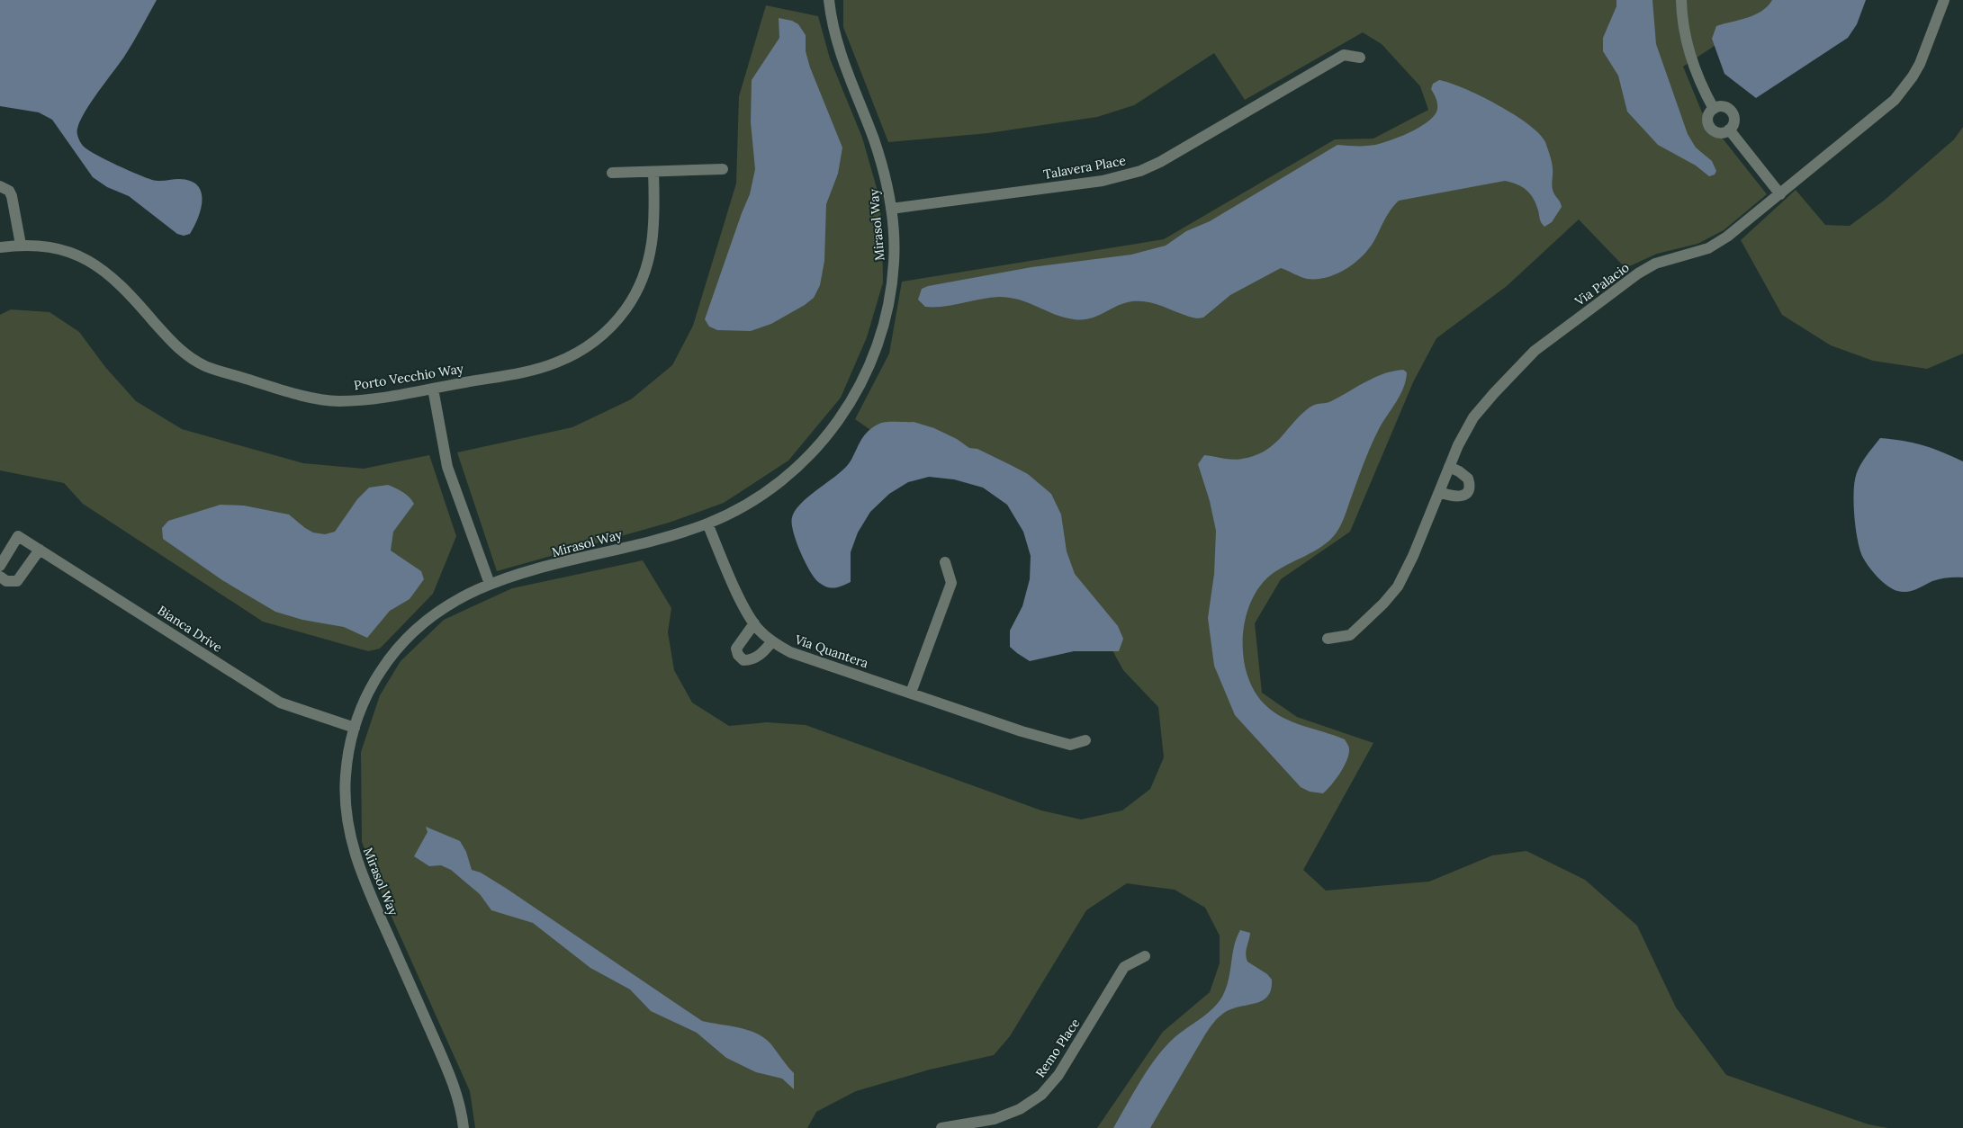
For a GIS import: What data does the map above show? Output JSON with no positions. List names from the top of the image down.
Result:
{
  "streets": {
    "street": [
      "Talavera Place",
      "Mirasol Way",
      "Via Palacio",
      "Porto Vecchio Way",
      "Bianca Drive",
      "Via Quantera",
      "Remo Place"
    ]
  },
  "crossings": [
    ["Talavera Place", "Mirasol Way"],
    ["Mirasol Way", "Bianca Drive"],
    ["Mirasol Way", "Via Quantera"]
  ]
}
